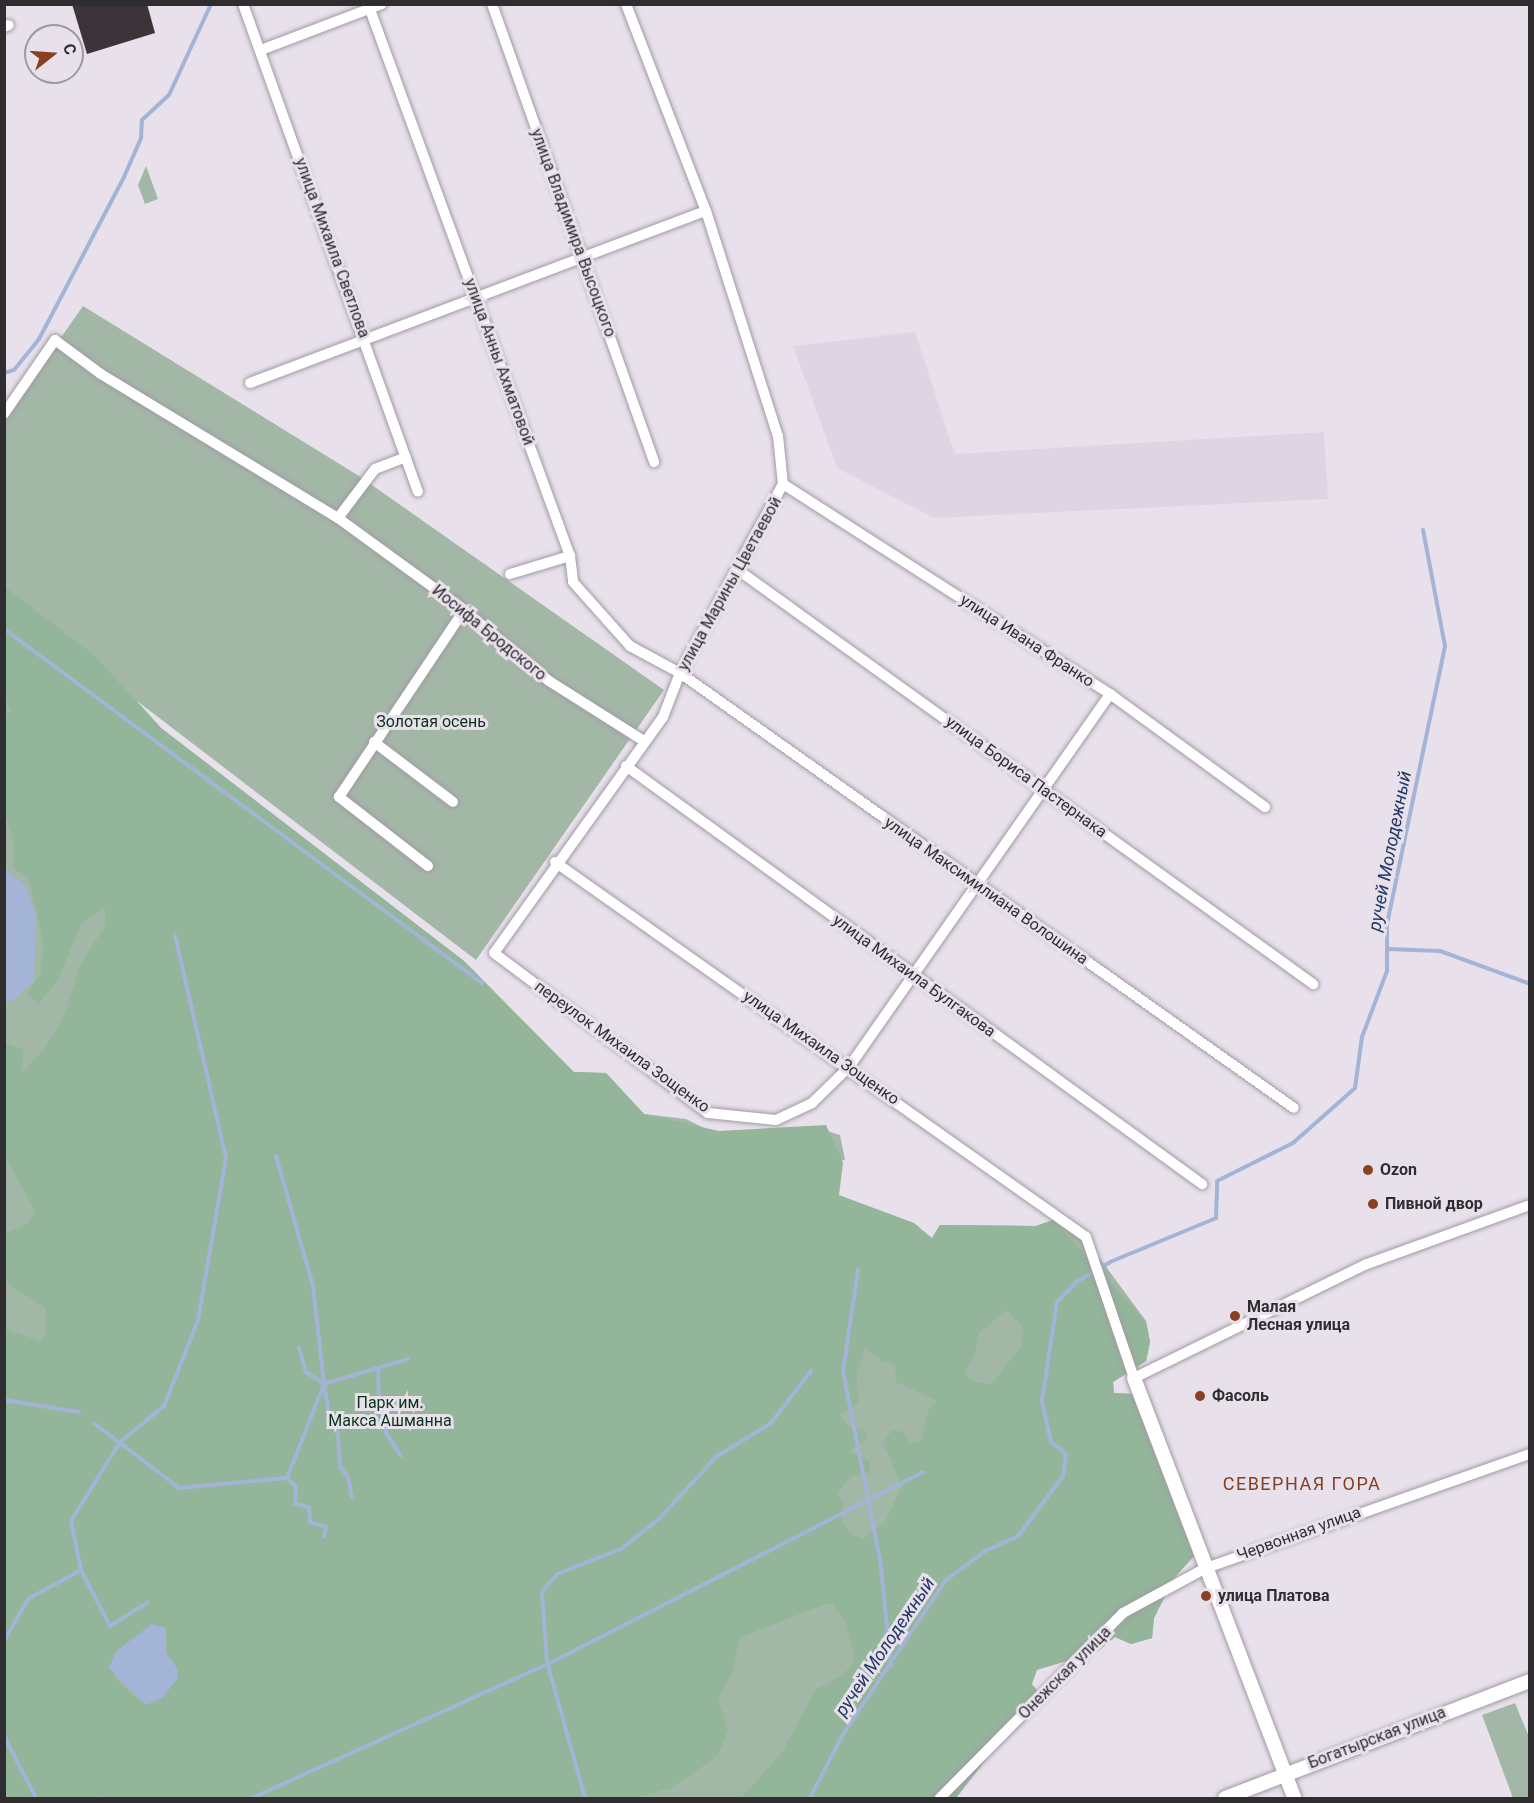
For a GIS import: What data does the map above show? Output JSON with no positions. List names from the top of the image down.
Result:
{
  "streets": {
    "street": [
      "улица Владимира Высоцкого",
      "улица Михаила Светлова",
      "улица Анны Ахматовой",
      "улица Марины Цветаевой",
      "Иосифа Бродского",
      "улица Ивана Франко",
      "улица Бориса Пастернака",
      "улица Максимилиана Волошина",
      "улица Михаила Булгакова",
      "переулок Михаила Зощенко",
      "улица Михаила Зощенко",
      "Червонная улица",
      "Онежская улица",
      "Богатырская улица"
    ]
  },
  "crossings": [
    ["улица Анны Ахматовой", "улица Марины Цветаевой"],
    ["улица Анны Ахматовой", "улица Максимилиана Волошина"],
    ["улица Марины Цветаевой", "Иосифа Бродского"],
    ["улица Марины Цветаевой", "улица Ивана Франко"],
    ["улица Марины Цветаевой", "улица Бориса Пастернака"],
    ["улица Марины Цветаевой", "улица Максимилиана Волошина"],
    ["улица Марины Цветаевой", "улица Михаила Булгакова"],
    ["улица Марины Цветаевой", "переулок Михаила Зощенко"],
    ["улица Марины Цветаевой", "улица Михаила Зощенко"],
    ["улица Ивана Франко", "переулок Михаила Зощенко"],
    ["улица Бориса Пастернака", "переулок Михаила Зощенко"],
    ["улица Максимилиана Волошина", "переулок Михаила Зощенко"],
    ["улица Михаила Булгакова", "переулок Михаила Зощенко"],
    ["переулок Михаила Зощенко", "улица Михаила Зощенко"],
    ["Червонная улица", "Онежская улица"]
  ],
  "districts": ["СЕВЕРНАЯ ГОРА"],
  "water": ["ручей Молодежный"],
  "parks": ["Золотая осень", "Парк им. Макса Ашманна"],
  "places": [
    "Ozon",
    "Пивной двор",
    "Малая Лесная улица",
    "Фасоль",
    "улица Платова"
  ],
  "north": "right"
}
